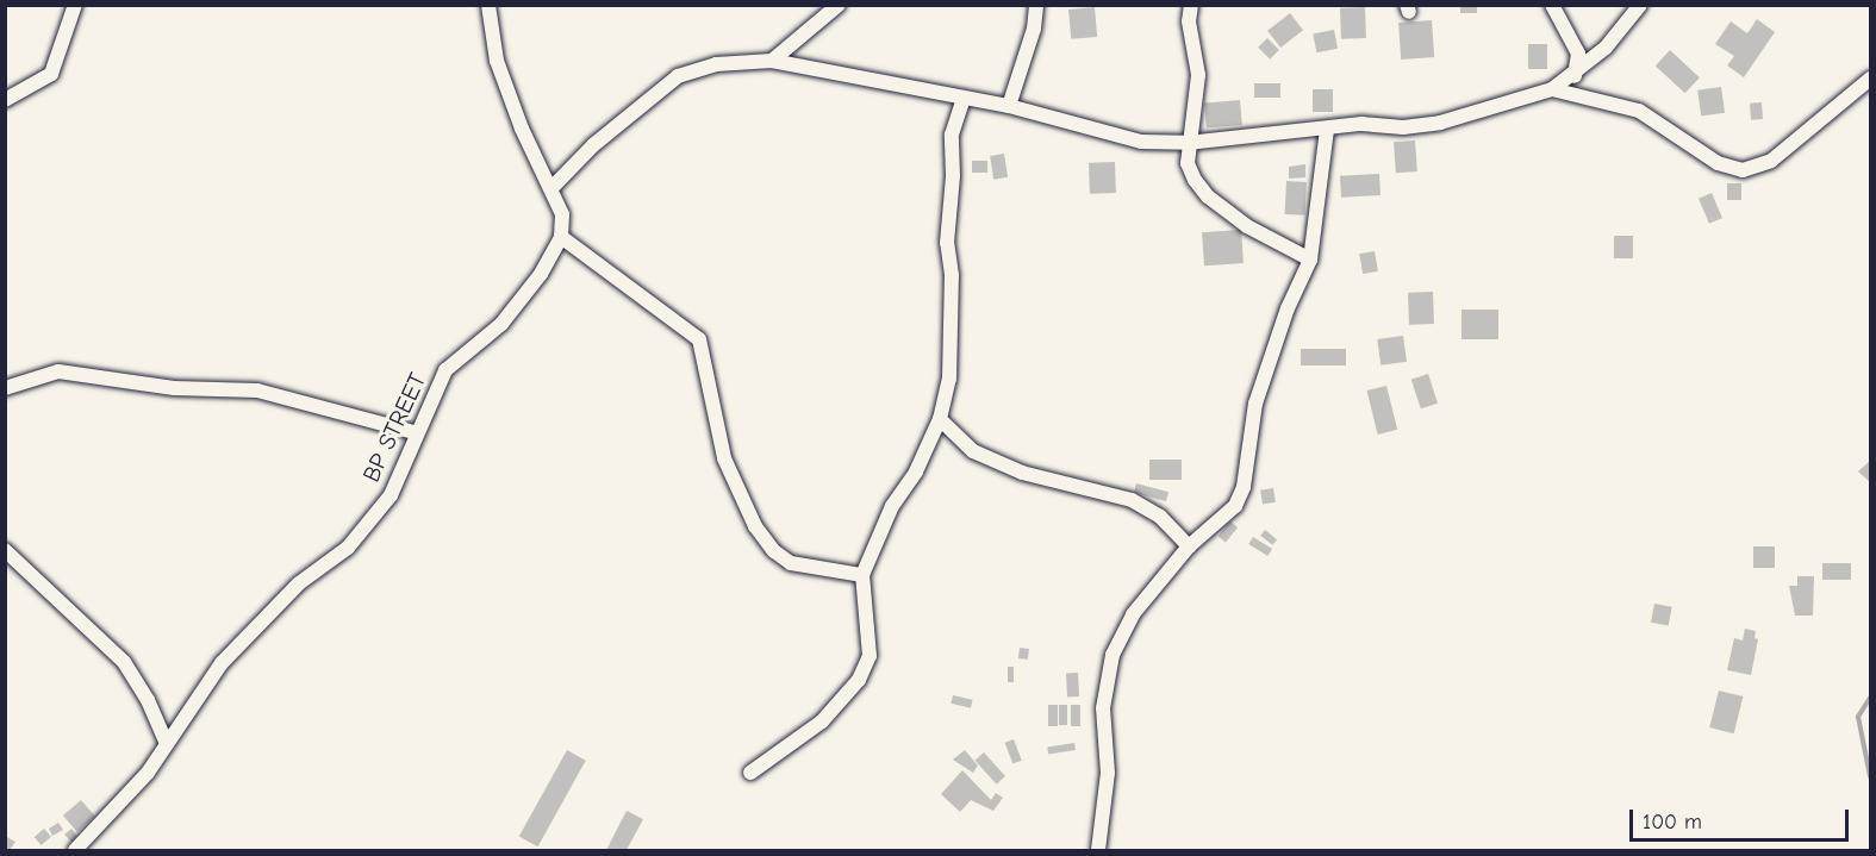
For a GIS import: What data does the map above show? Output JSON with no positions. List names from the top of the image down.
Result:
{
  "streets": {
    "street": ["BP STREET"]
  },
  "scale_bar": "100 m"
}
